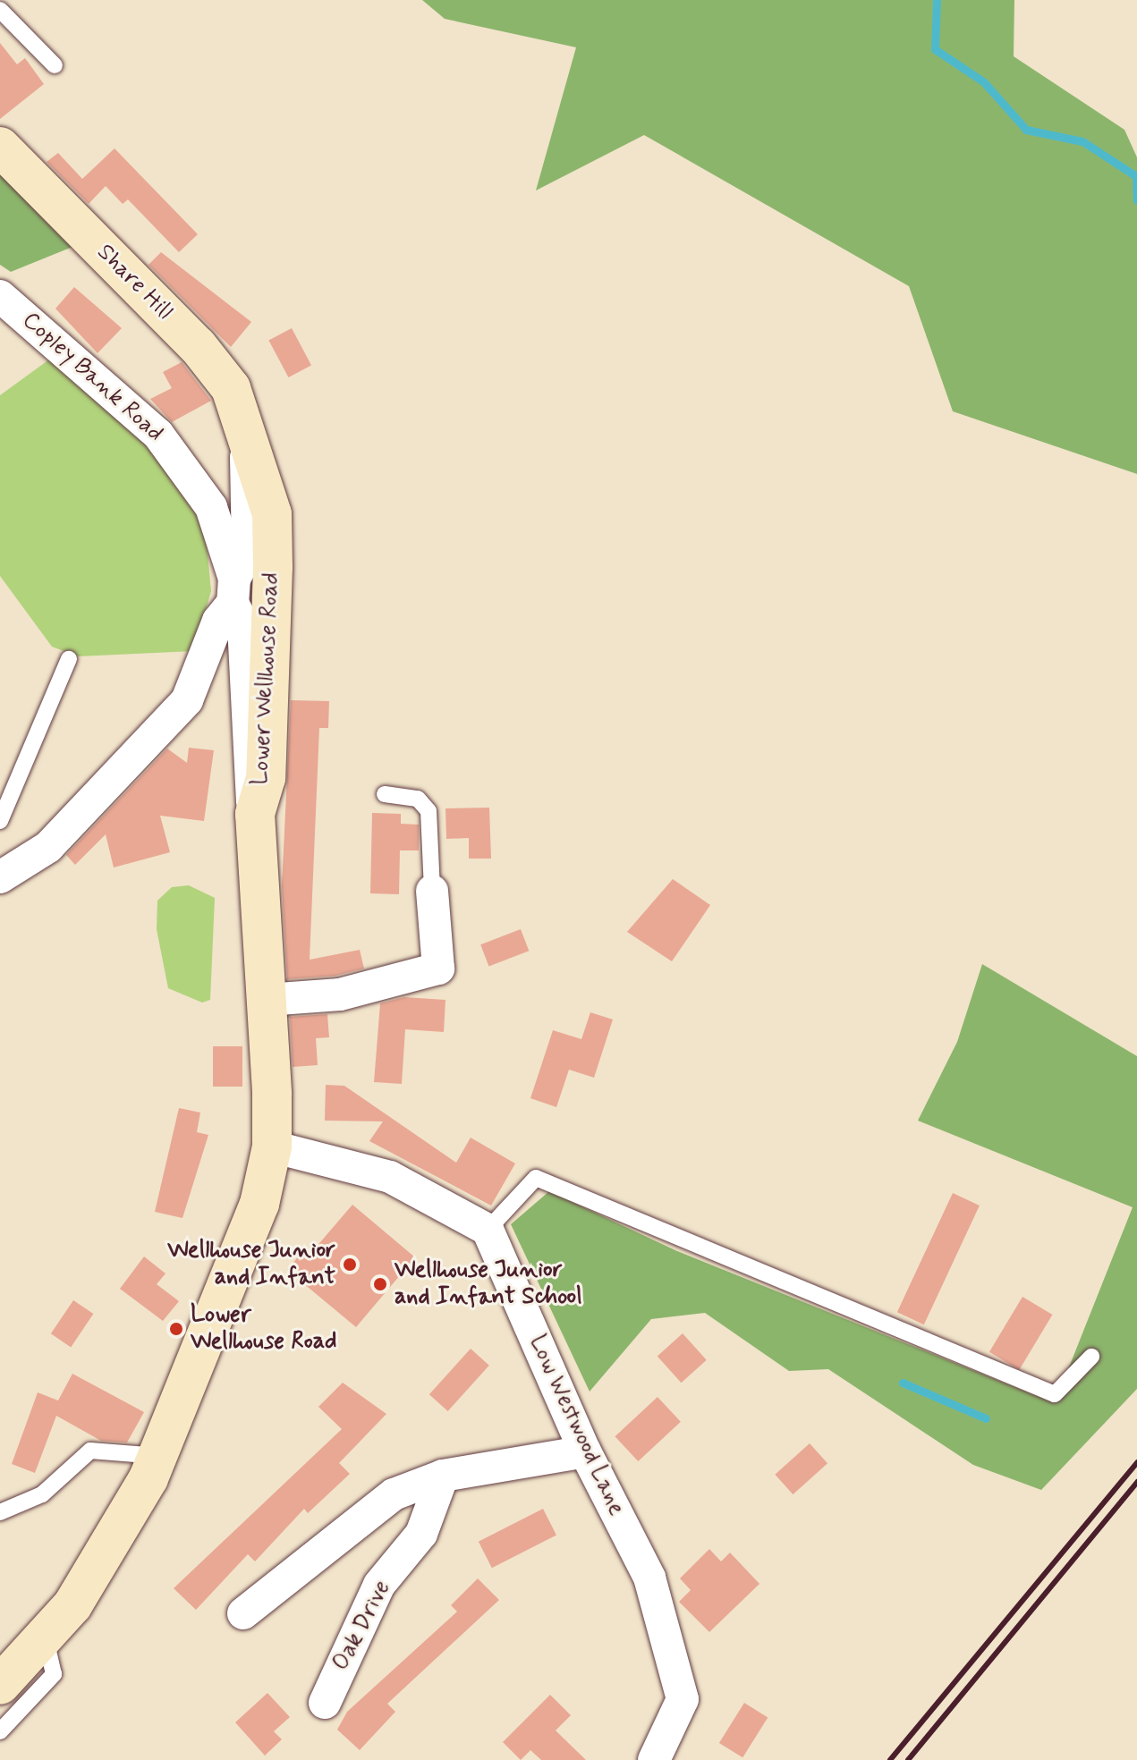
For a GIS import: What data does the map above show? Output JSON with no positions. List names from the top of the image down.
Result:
{
  "streets": {
    "street": [
      "Share Hill",
      "Copley Bank Road",
      "Lower Wellhouse Road",
      "Low Westwood Lane",
      "Oak Drive"
    ]
  },
  "crossings": [
    ["Share Hill", "Lower Wellhouse Road"],
    ["Copley Bank Road", "Lower Wellhouse Road"]
  ],
  "places": ["Wellhouse Junior and Infant", "Wellhouse Junior and Infant School", "Lower Wellhouse Road"]
}
